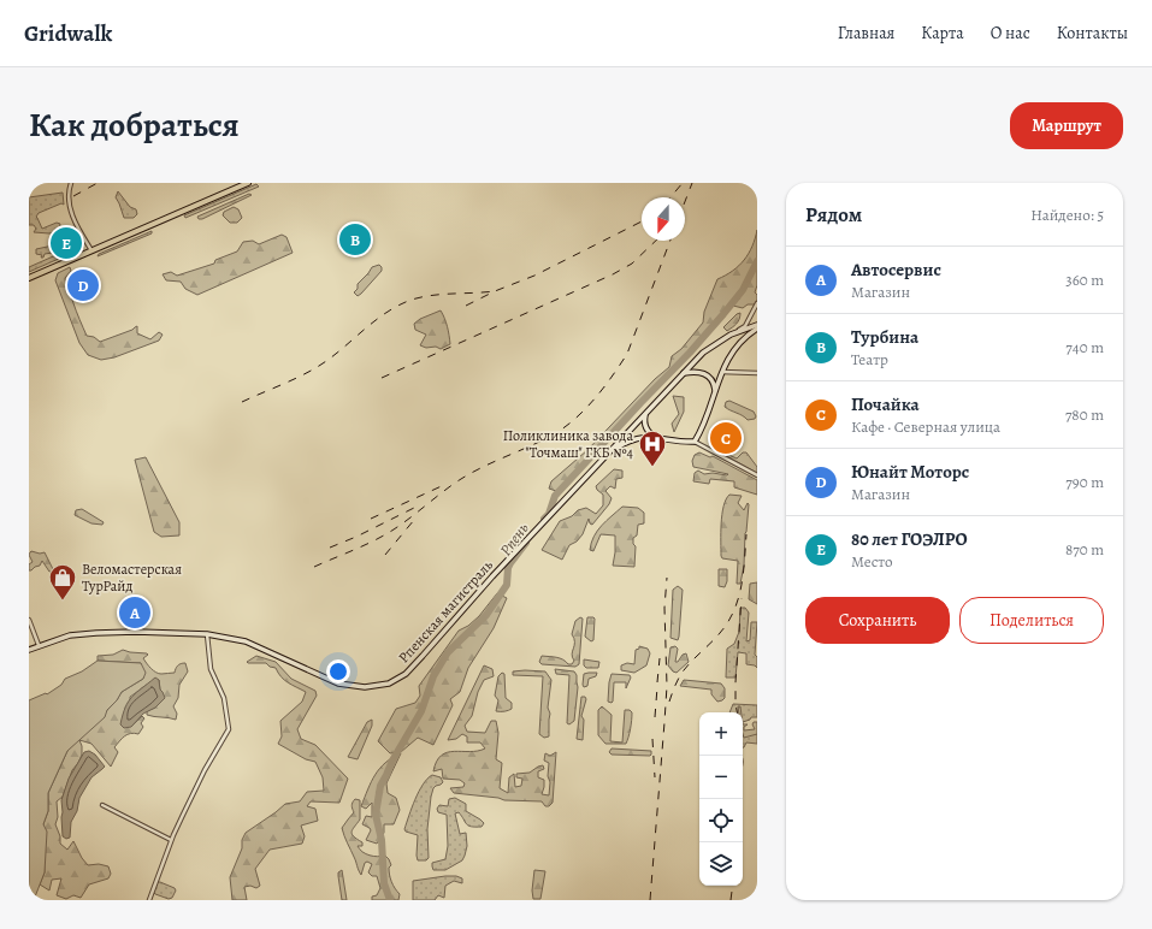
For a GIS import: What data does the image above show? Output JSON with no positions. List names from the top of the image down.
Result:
{
  "streets": {
    "main road": ["Рпенская магистраль"]
  },
  "water": ["Рпень"],
  "places": {
    "hospital": ["Поликлиника завода \"Точмаш\" ГКБ №4"],
    "shop": ["Веломастерская ТурРайд"]
  },
  "north": "bottom",
  "page": {
    "header": "Gridwalk",
    "nav": [
      "Главная",
      "Карта",
      "О нас",
      "Контакты"
    ],
    "title": "Как добраться",
    "buttons": [
      "Маршрут",
      ["Сохранить", "Поделиться"]
    ],
    "heading": ["Рядом", "Найдено: 5"],
    "pins": [
      "B",
      "E",
      "D",
      "C",
      "A"
    ],
    "list": [
      {
        "mark": "A",
        "name": "Автосервис",
        "note": "Магазин",
        "value": "360 m"
      },
      {
        "mark": "B",
        "name": "Турбина",
        "note": "Театр",
        "value": "740 m"
      },
      {
        "mark": "C",
        "name": "Почайка",
        "note": "Кафе · Северная улица",
        "value": "780 m"
      },
      {
        "mark": "D",
        "name": "Юнайт Моторс",
        "note": "Магазин",
        "value": "790 m"
      },
      {
        "mark": "E",
        "name": "80 лет ГОЭЛРО",
        "note": "Место",
        "value": "870 m"
      }
    ],
    "map_buttons": ["+", "−"]
  }
}
